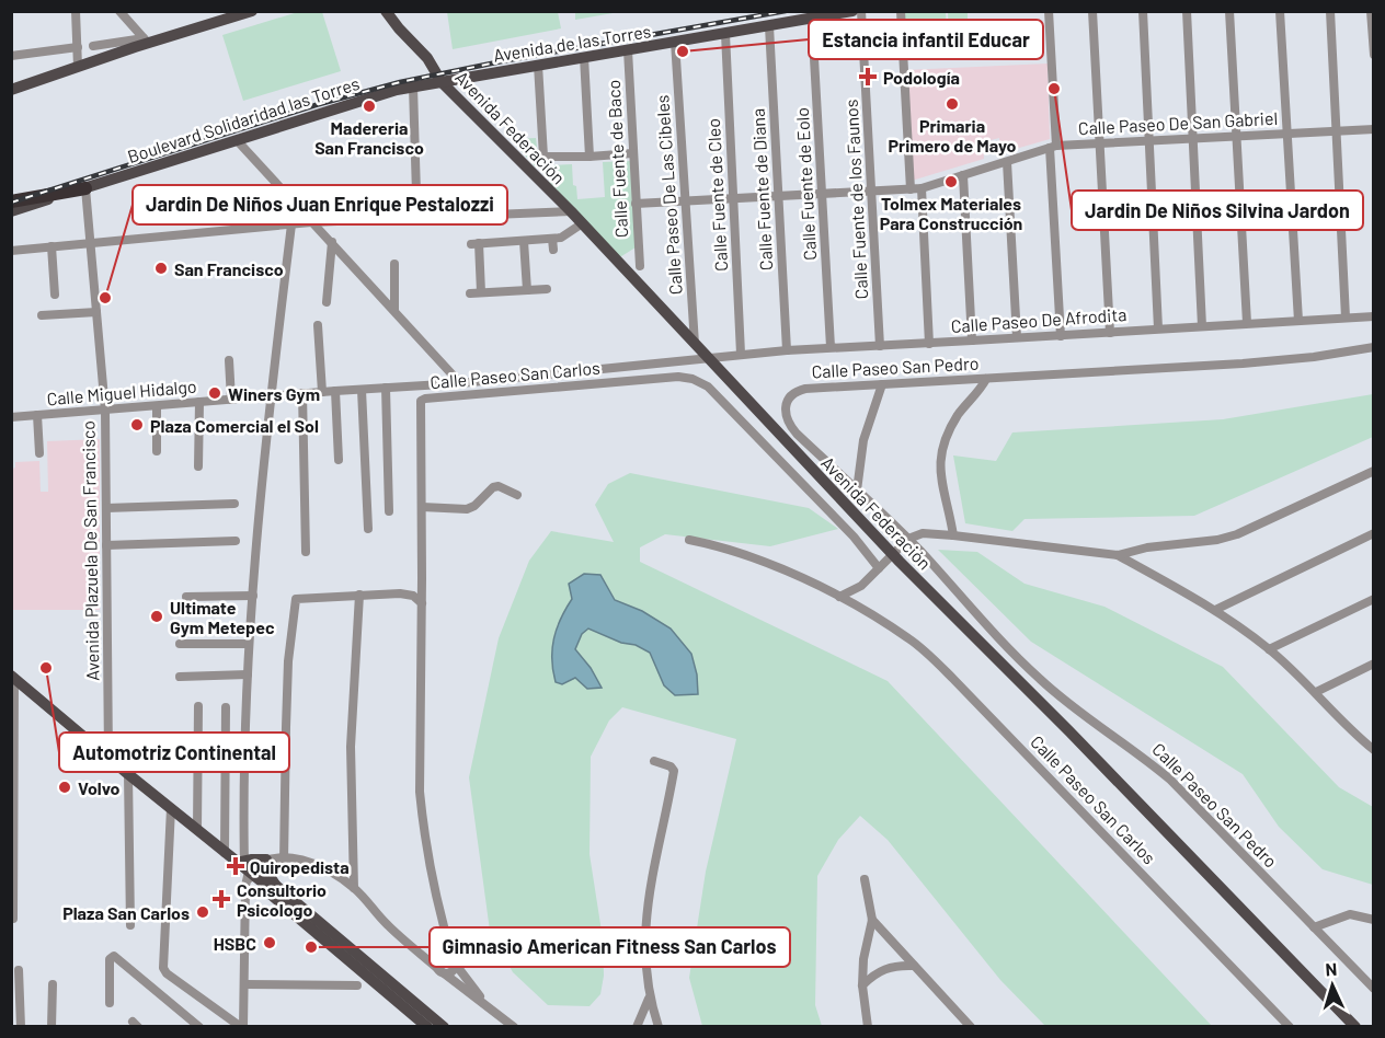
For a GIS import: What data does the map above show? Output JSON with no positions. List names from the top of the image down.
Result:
{
  "streets": {
    "highway": ["Boulevard Solidaridad las Torres"],
    "main road": ["Avenida de las Torres", "Avenida Federación"],
    "street": [
      "Calle Paseo De San Gabriel",
      "Calle Fuente de Baco",
      "Calle Fuente de Eolo",
      "Calle Fuente de Diana",
      "Calle Paseo De Las Cibeles",
      "Calle Fuente de Cleo",
      "Calle Fuente de los Faunos",
      "Calle Paseo De Afrodita",
      "Calle Paseo San Pedro",
      "Calle Paseo San Carlos",
      "Calle Miguel Hidalgo",
      "Avenida Plazuela De San Francisco"
    ]
  },
  "crossings": [
    ["Avenida de las Torres", "Boulevard Solidaridad las Torres"],
    ["Avenida de las Torres", "Avenida Federación"],
    ["Avenida de las Torres", "Calle Fuente de Baco"],
    ["Avenida de las Torres", "Calle Fuente de Eolo"],
    ["Avenida de las Torres", "Calle Fuente de Diana"],
    ["Avenida de las Torres", "Calle Paseo De Las Cibeles"],
    ["Avenida de las Torres", "Calle Fuente de Cleo"],
    ["Boulevard Solidaridad las Torres", "Avenida Plazuela De San Francisco"],
    ["Calle Paseo De San Gabriel", "Calle Fuente de Baco"],
    ["Calle Paseo De San Gabriel", "Calle Fuente de Eolo"],
    ["Calle Paseo De San Gabriel", "Calle Fuente de Diana"],
    ["Calle Paseo De San Gabriel", "Calle Paseo De Las Cibeles"],
    ["Calle Paseo De San Gabriel", "Calle Fuente de Cleo"],
    ["Calle Paseo De San Gabriel", "Calle Fuente de los Faunos"],
    ["Avenida Federación", "Calle Paseo De Las Cibeles"],
    ["Avenida Federación", "Calle Paseo De Afrodita"],
    ["Avenida Federación", "Calle Miguel Hidalgo"],
    ["Calle Fuente de Eolo", "Calle Paseo De Afrodita"],
    ["Calle Fuente de Diana", "Calle Paseo De Afrodita"],
    ["Calle Fuente de Cleo", "Calle Paseo De Afrodita"],
    ["Calle Fuente de los Faunos", "Calle Paseo De Afrodita"],
    ["Calle Paseo De Afrodita", "Calle Miguel Hidalgo"],
    ["Calle Miguel Hidalgo", "Avenida Plazuela De San Francisco"]
  ],
  "places": {
    "other": [
      "Estancia infantil Educar",
      "Jardin De Niños Silvina Jardon",
      "Primaria Primero de Mayo",
      "Madereria San Francisco",
      "Tolmex Materiales Para Construcción",
      "San Francisco",
      "Jardin De Niños Juan Enrique Pestalozzi",
      "Winers Gym",
      "Plaza Comercial el Sol",
      "Ultimate Gym Metepec",
      "Automotriz Continental",
      "Volvo",
      "Plaza San Carlos",
      "HSBC",
      "Gimnasio American Fitness San Carlos"
    ],
    "health": ["Podología", "Quiropedista", "Consultorio Psicologo"]
  },
  "north": "top"
}
